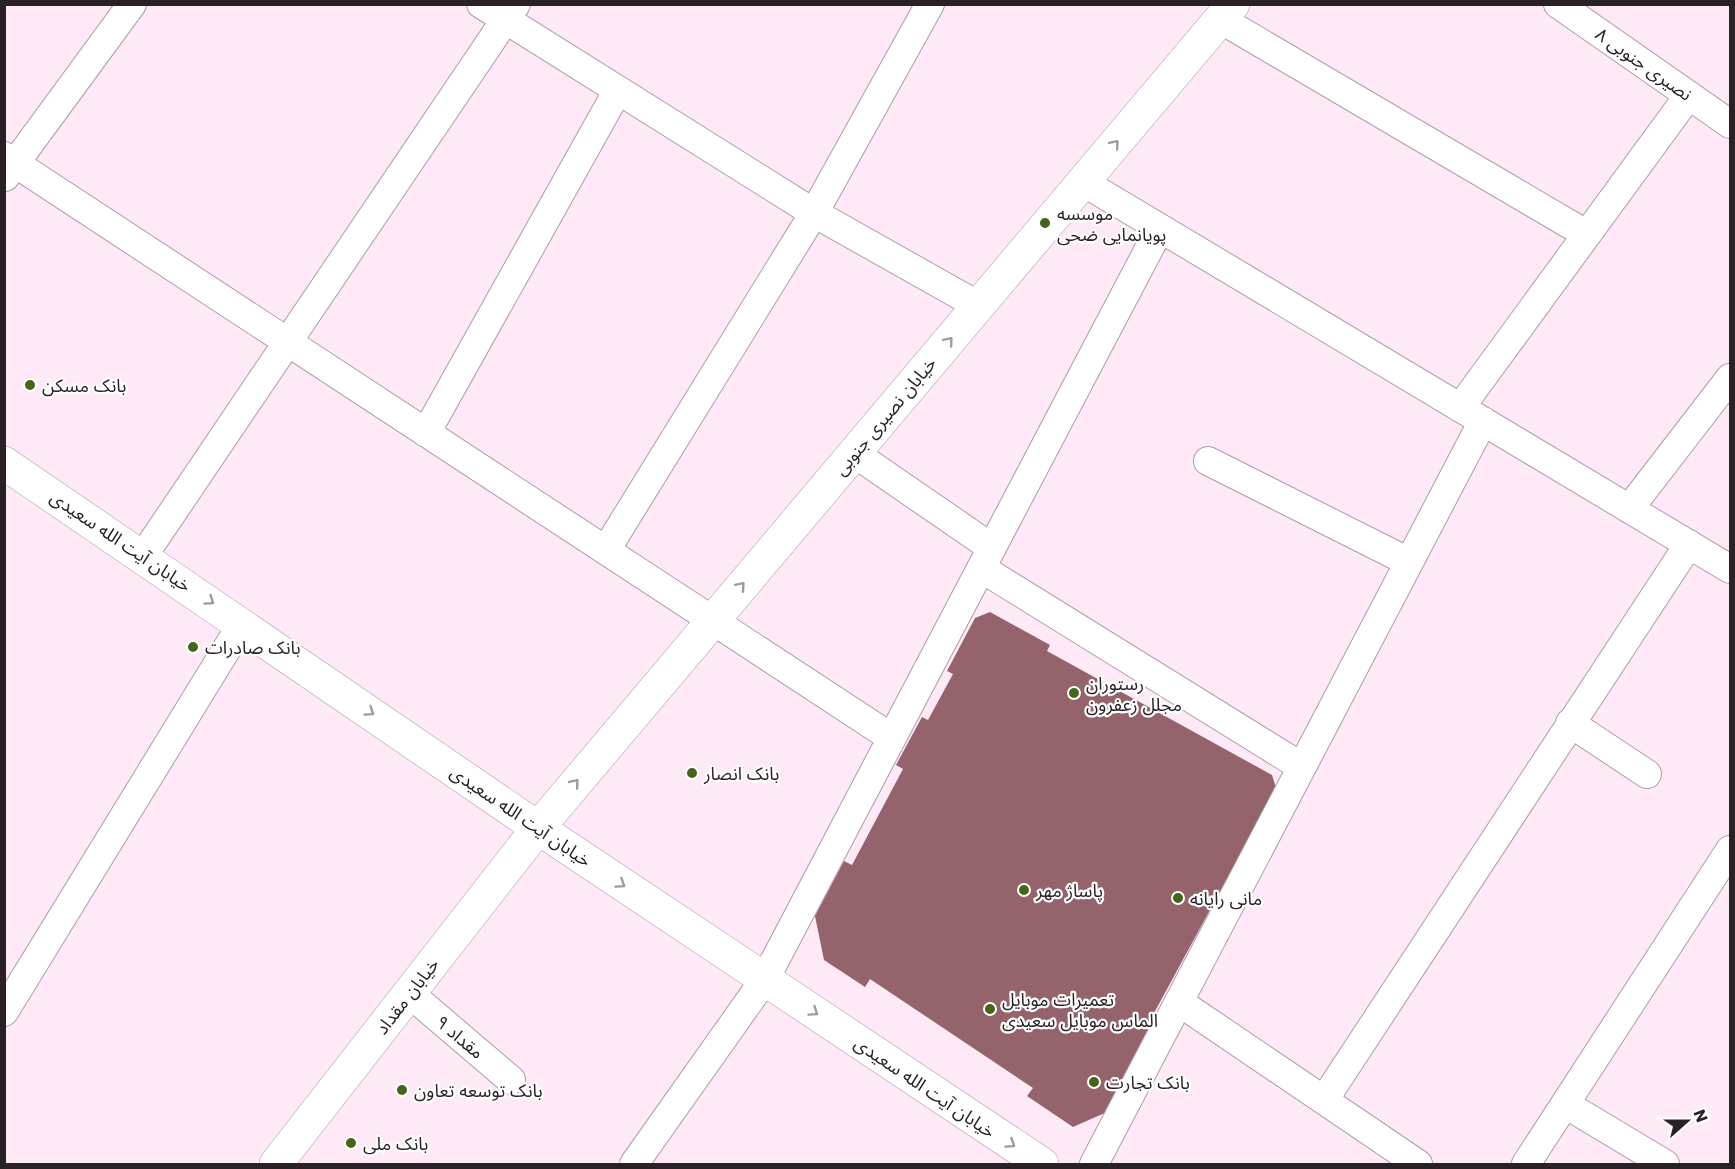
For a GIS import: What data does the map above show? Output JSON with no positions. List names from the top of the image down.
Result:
{
  "streets": {
    "street": [
      "نصیری جنوبی ۸",
      "خیابان نصیری جنوبی",
      "خیابان آیت الله سعیدی",
      "خیابان مقداد",
      "مقداد ۹"
    ]
  },
  "crossings": [
    ["خیابان نصیری جنوبی", "خیابان آیت الله سعیدی"],
    ["خیابان نصیری جنوبی", "خیابان مقداد"],
    ["خیابان آیت الله سعیدی", "خیابان مقداد"],
    ["خیابان مقداد", "مقداد ۹"]
  ],
  "places": [
    "موسسه پویانمایی ضحی",
    "بانک مسکن",
    "بانک صادرات",
    "رستوران مجلل زعفرون",
    "بانک انصار",
    "پاساژ مهر",
    "مانی رایانه",
    "تعمیرات موبایل الماس موبایل سعیدی",
    "بانک تجارت",
    "بانک توسعه تعاون",
    "بانک ملی"
  ],
  "north": "right"
}
